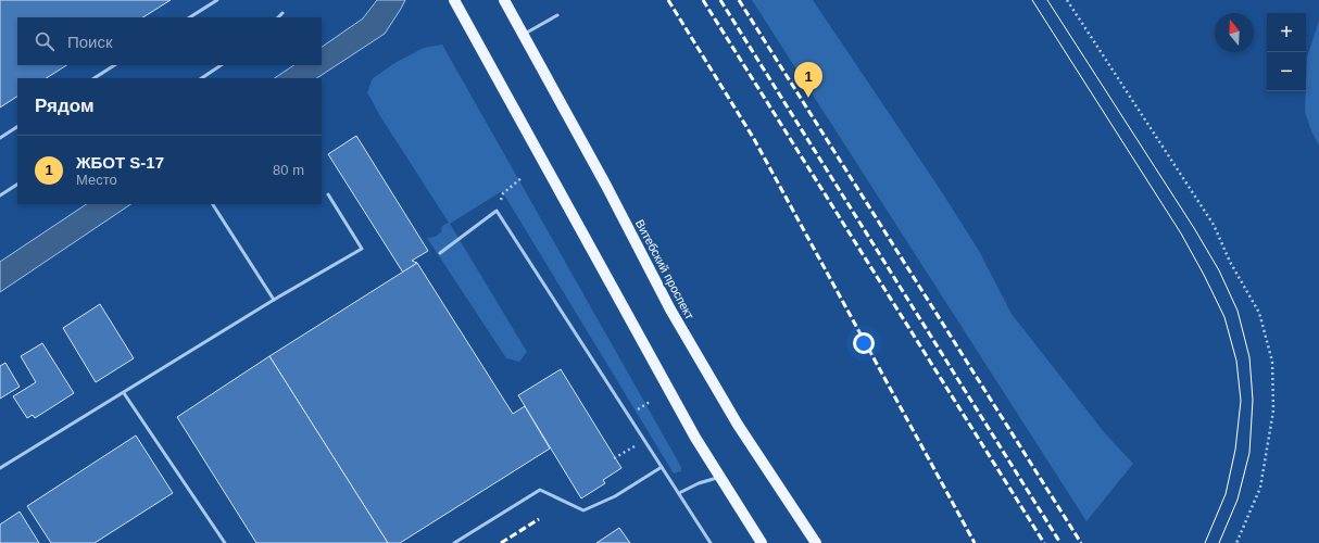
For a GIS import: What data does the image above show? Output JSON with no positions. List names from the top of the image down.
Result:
{
  "streets": {
    "main road": ["Витебский проспект"]
  },
  "north": "top",
  "page": {
    "map_buttons": ["+", "−"],
    "search": "Поиск",
    "pins": "1",
    "heading": "Рядом",
    "list": [
      {
        "mark": "1",
        "name": "ЖБОТ S-17",
        "note": "Место",
        "value": "80 m"
      }
    ]
  }
}
